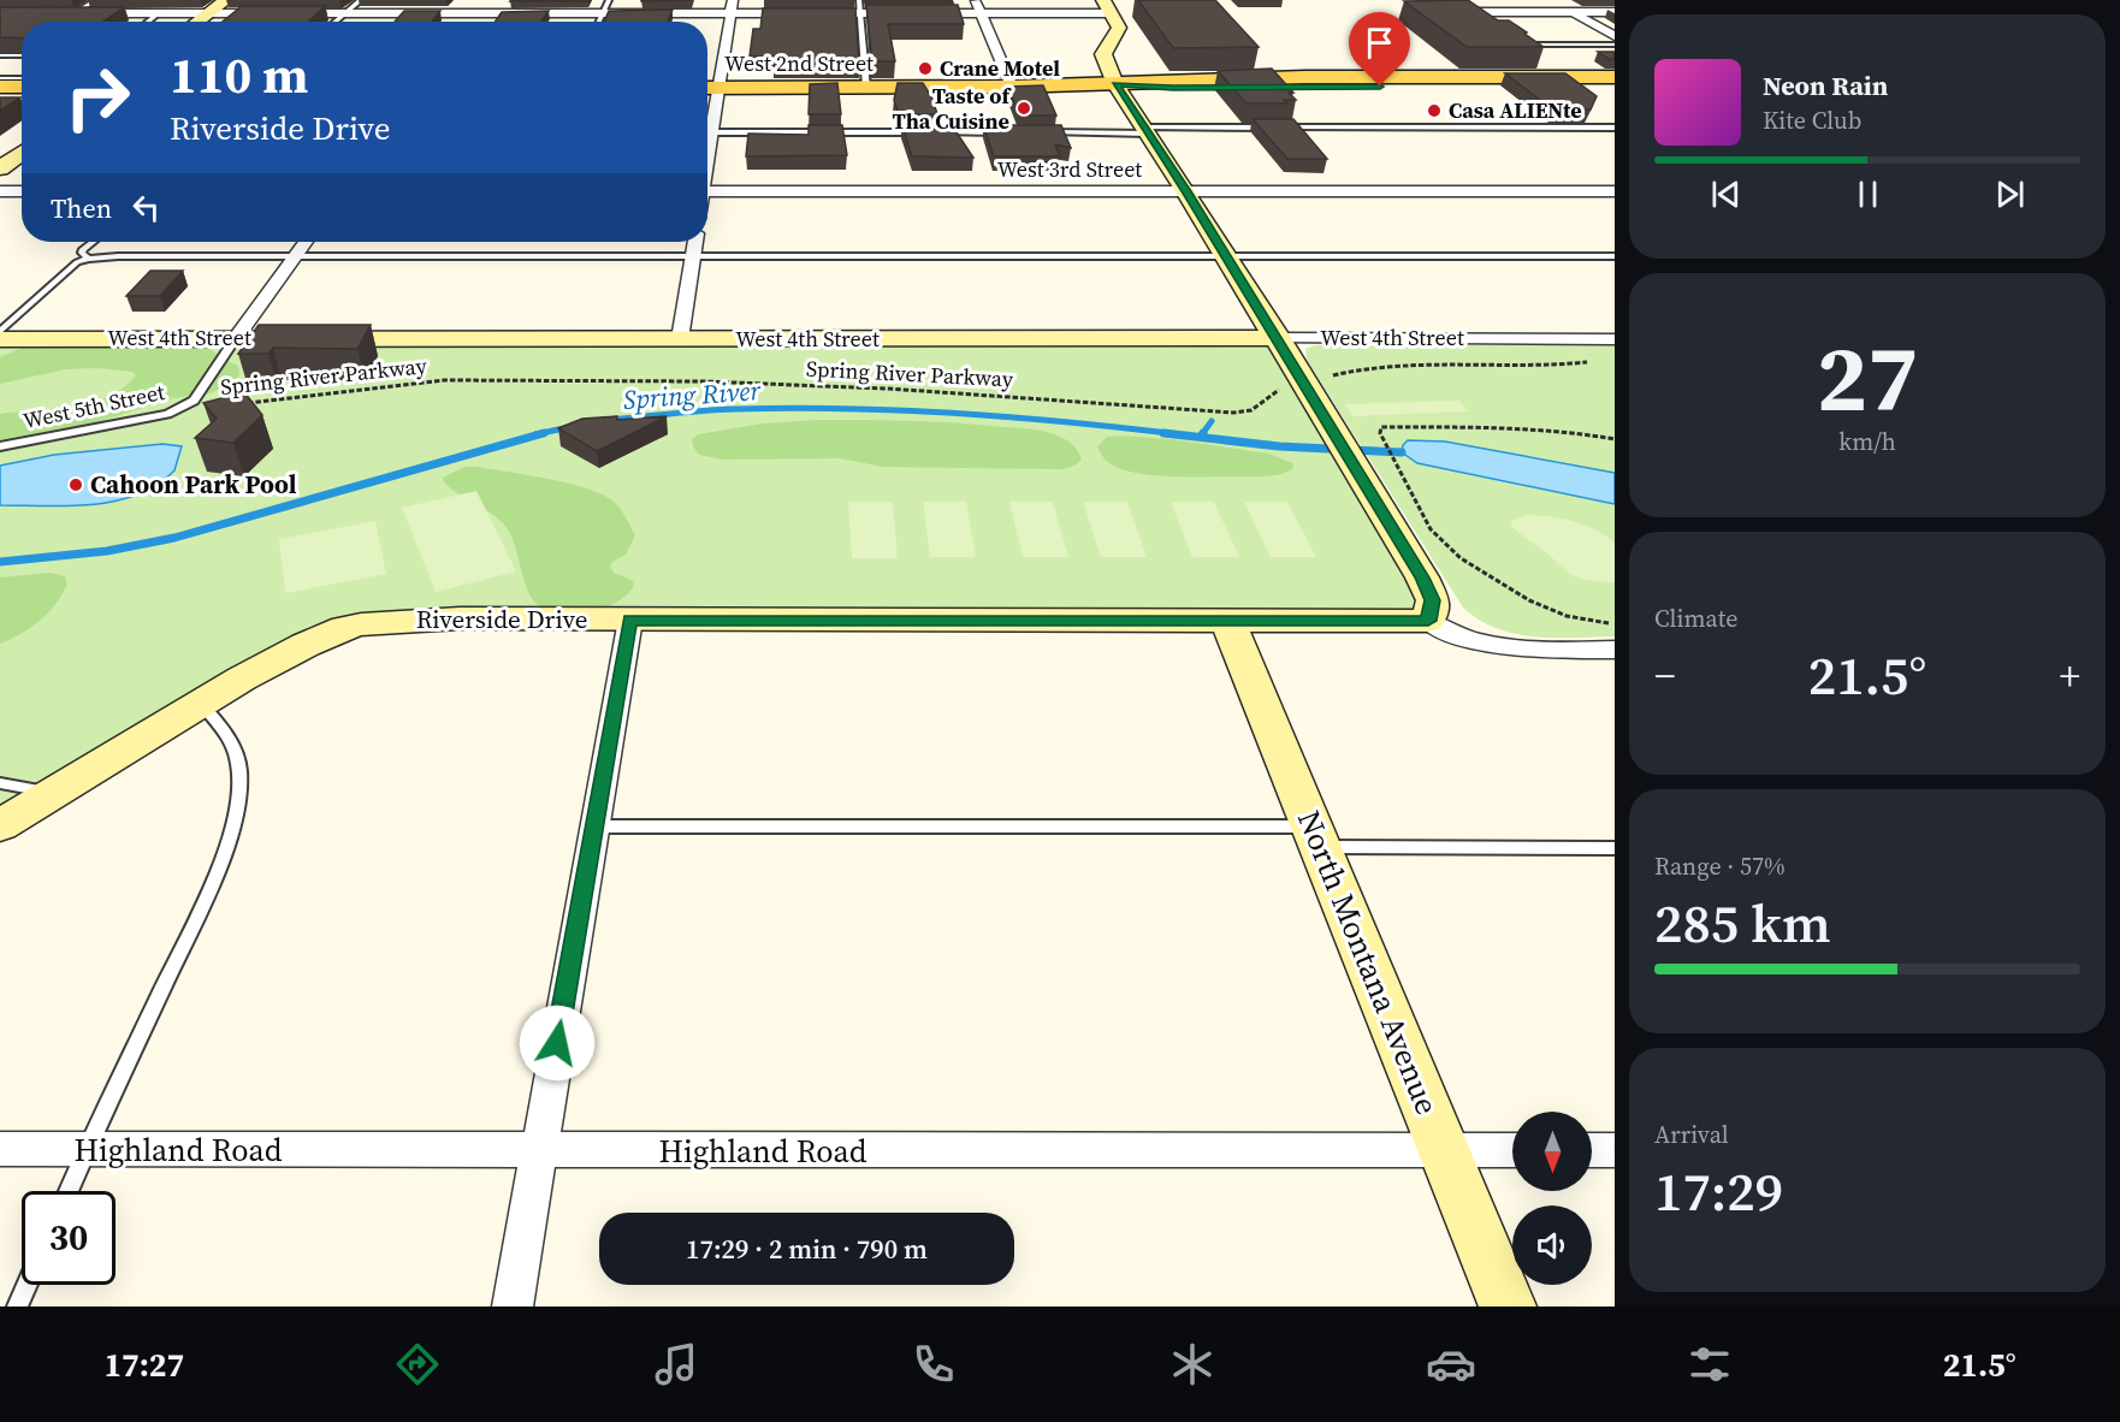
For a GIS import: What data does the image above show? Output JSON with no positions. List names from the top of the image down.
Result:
{
  "streets": {
    "main road": ["West 2nd Street"],
    "street": [
      "West 3rd Street",
      "West 4th Street",
      "Riverside Drive",
      "North Montana Avenue",
      "Highland Road"
    ],
    "lane": ["West 5th Street"],
    "path": ["Spring River Parkway"]
  },
  "crossings": [
    ["Spring River Parkway", "West 5th Street"],
    ["Riverside Drive", "North Montana Avenue"],
    ["North Montana Avenue", "Highland Road"]
  ],
  "water": ["Spring River"],
  "places": [
    "Crane Motel",
    "Taste of Tha Cuisine",
    "Casa ALIENte",
    "Cahoon Park Pool"
  ],
  "north": "bottom",
  "page": {
    "turn": ["110 m", "Riverside Drive"],
    "song": ["Neon Rain", "Kite Club"],
    "then": "Then",
    "tile": [
      ["27", "km/h"],
      "Climate",
      ["Range · 57%", "285 km"],
      ["Arrival", "17:29"]
    ],
    "heat": ["−", "21.5°", "+"],
    "limit": "30",
    "trip": "17:29 · 2 min · 790 m",
    "tabs": ["17:27", "21.5°"]
  }
}
